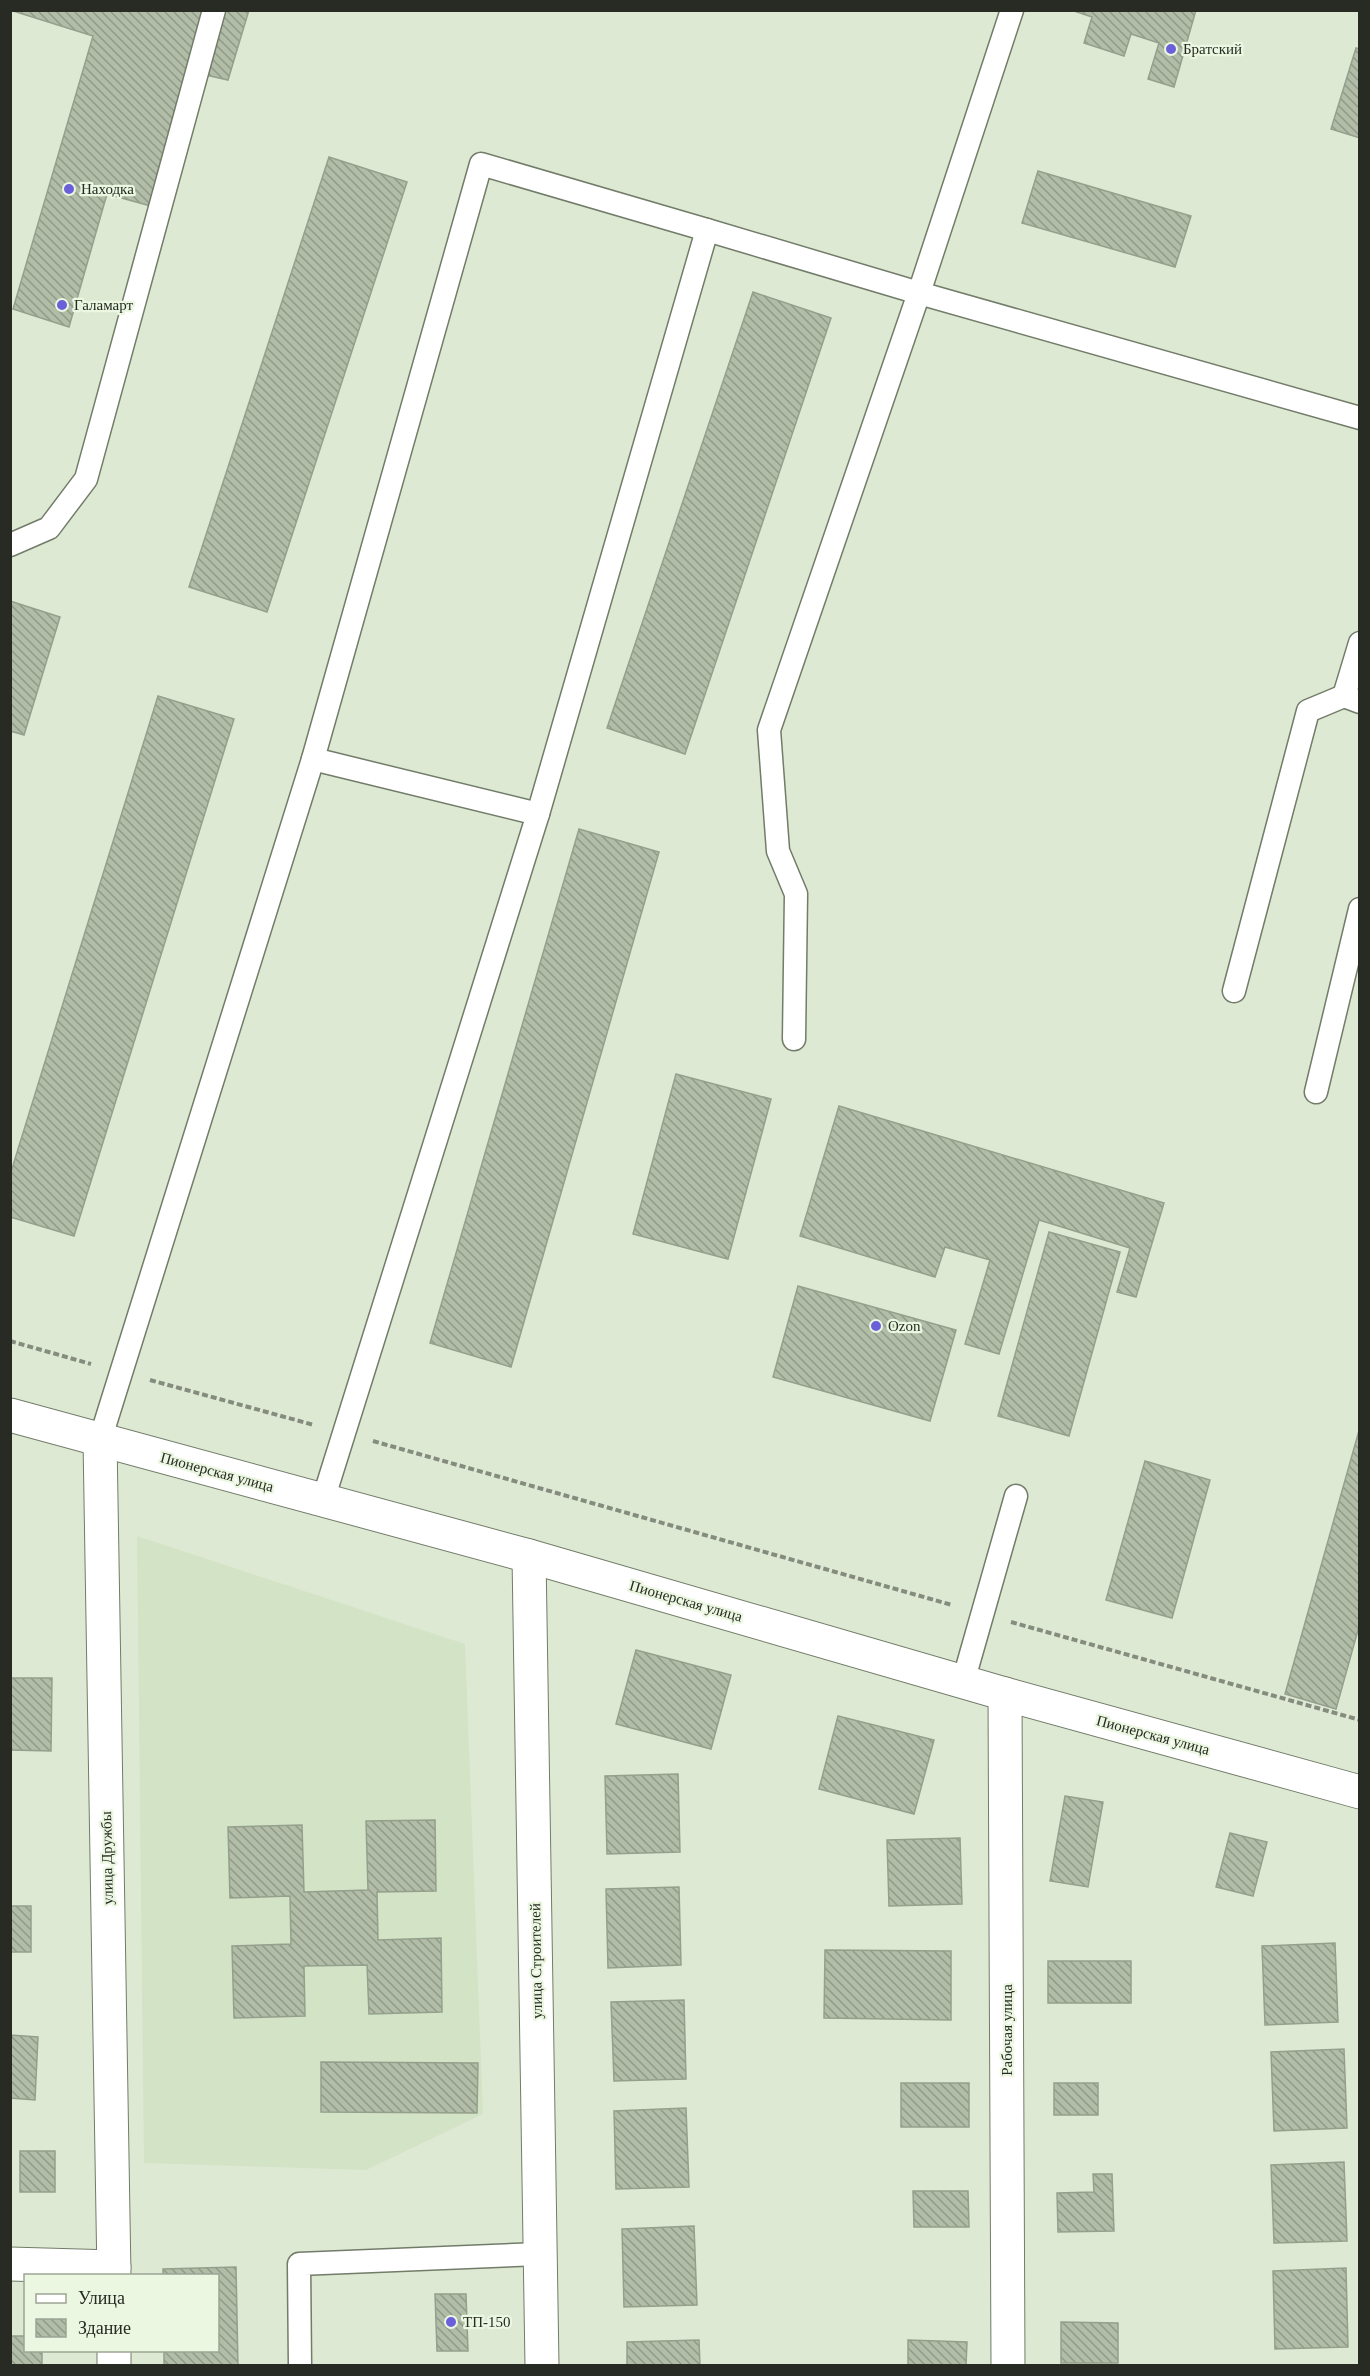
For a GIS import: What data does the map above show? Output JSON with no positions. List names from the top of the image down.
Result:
{
  "streets": {
    "street": [
      "Пионерская улица",
      "улица Дружбы",
      "улица Строителей",
      "Рабочая улица"
    ]
  },
  "crossings": [
    ["Пионерская улица", "улица Дружбы"],
    ["Пионерская улица", "улица Строителей"],
    ["Пионерская улица", "Рабочая улица"]
  ],
  "places": [
    "Братский",
    "Находка",
    "Галамарт",
    "Ozon",
    "ТП-150"
  ],
  "legend": ["Улица", "Здание"]
}
